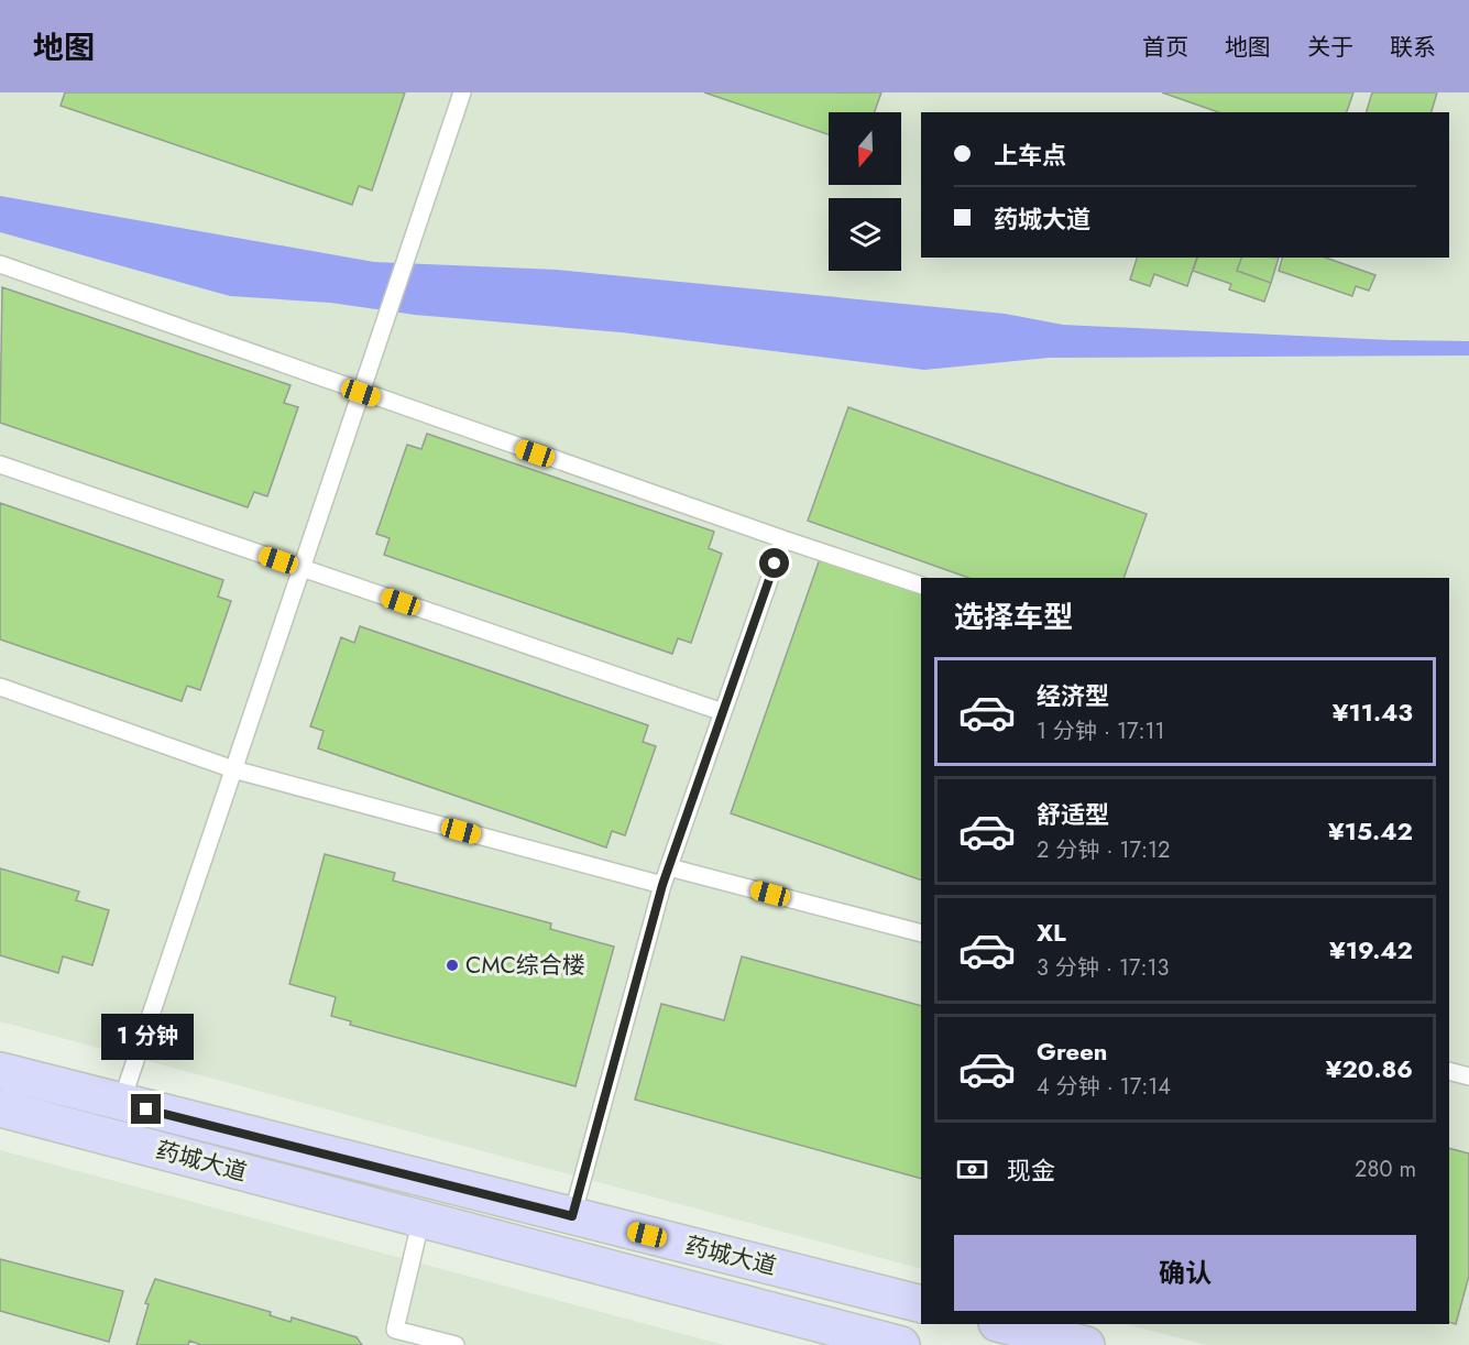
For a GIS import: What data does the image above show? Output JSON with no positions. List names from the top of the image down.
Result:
{
  "streets": {
    "main road": ["药城大道"]
  },
  "places": ["CMC综合楼"],
  "north": "bottom",
  "page": {
    "header": "地图",
    "nav": [
      "首页",
      "地图",
      "关于",
      "联系"
    ],
    "banner": ["上车点", "药城大道"],
    "heading": "选择车型",
    "list": [
      {
        "name": "经济型",
        "note": "1 分钟 · 17:11",
        "value": "¥11.43"
      },
      {
        "name": "舒适型",
        "note": "2 分钟 · 17:12",
        "value": "¥15.42"
      },
      {
        "name": "XL",
        "note": "3 分钟 · 17:13",
        "value": "¥19.42"
      },
      {
        "name": "Green",
        "note": "4 分钟 · 17:14",
        "value": "¥20.86"
      }
    ],
    "bubble": "1 分钟",
    "pay": ["现金", "280 m"],
    "buttons": "确认"
  }
}
